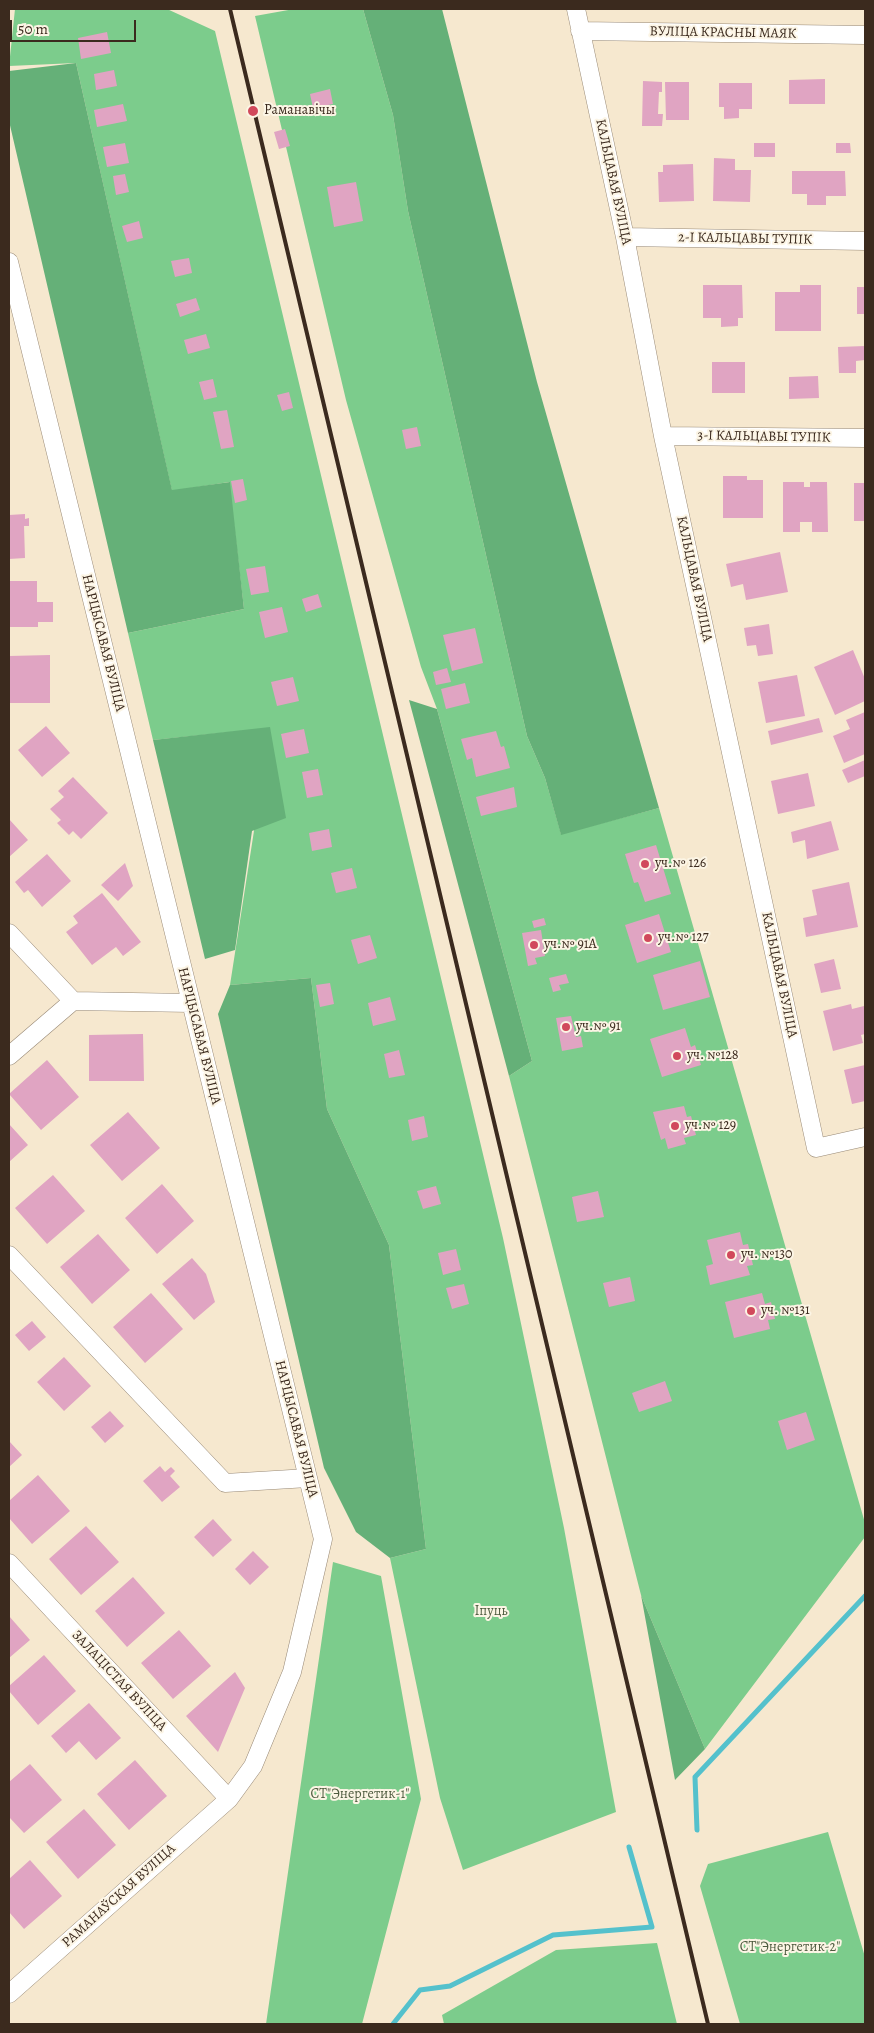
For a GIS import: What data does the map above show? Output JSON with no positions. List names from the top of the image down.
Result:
{
  "streets": {
    "street": [
      "ВУЛІЦА КРАСНЫ МАЯК",
      "КАЛЬЦАВАЯ ВУЛІЦА",
      "2-І КАЛЬЦАВЫ ТУПІК",
      "3-І КАЛЬЦАВЫ ТУПІК",
      "НАРЦЫСАВАЯ ВУЛІЦА",
      "ЗАЛАЦІСТАЯ ВУЛІЦА",
      "РАМАНАЎСКАЯ ВУЛІЦА"
    ]
  },
  "crossings": [
    ["ВУЛІЦА КРАСНЫ МАЯК", "КАЛЬЦАВАЯ ВУЛІЦА"],
    ["КАЛЬЦАВАЯ ВУЛІЦА", "2-І КАЛЬЦАВЫ ТУПІК"],
    ["КАЛЬЦАВАЯ ВУЛІЦА", "3-І КАЛЬЦАВЫ ТУПІК"],
    ["НАРЦЫСАВАЯ ВУЛІЦА", "ЗАЛАЦІСТАЯ ВУЛІЦА"],
    ["НАРЦЫСАВАЯ ВУЛІЦА", "РАМАНАЎСКАЯ ВУЛІЦА"],
    ["ЗАЛАЦІСТАЯ ВУЛІЦА", "РАМАНАЎСКАЯ ВУЛІЦА"]
  ],
  "parks": ["Іпуць", "СТ\"Энергетик-1\"", "СТ\"Энергетик-2\""],
  "places": [
    "Раманавічы",
    "уч.№ 126",
    "уч.№ 127",
    "уч.№ 91А",
    "уч.№ 91",
    "уч. №128",
    "уч.№ 129",
    "уч. №130",
    "уч. №131"
  ],
  "scale_bar": "50 m"
}
